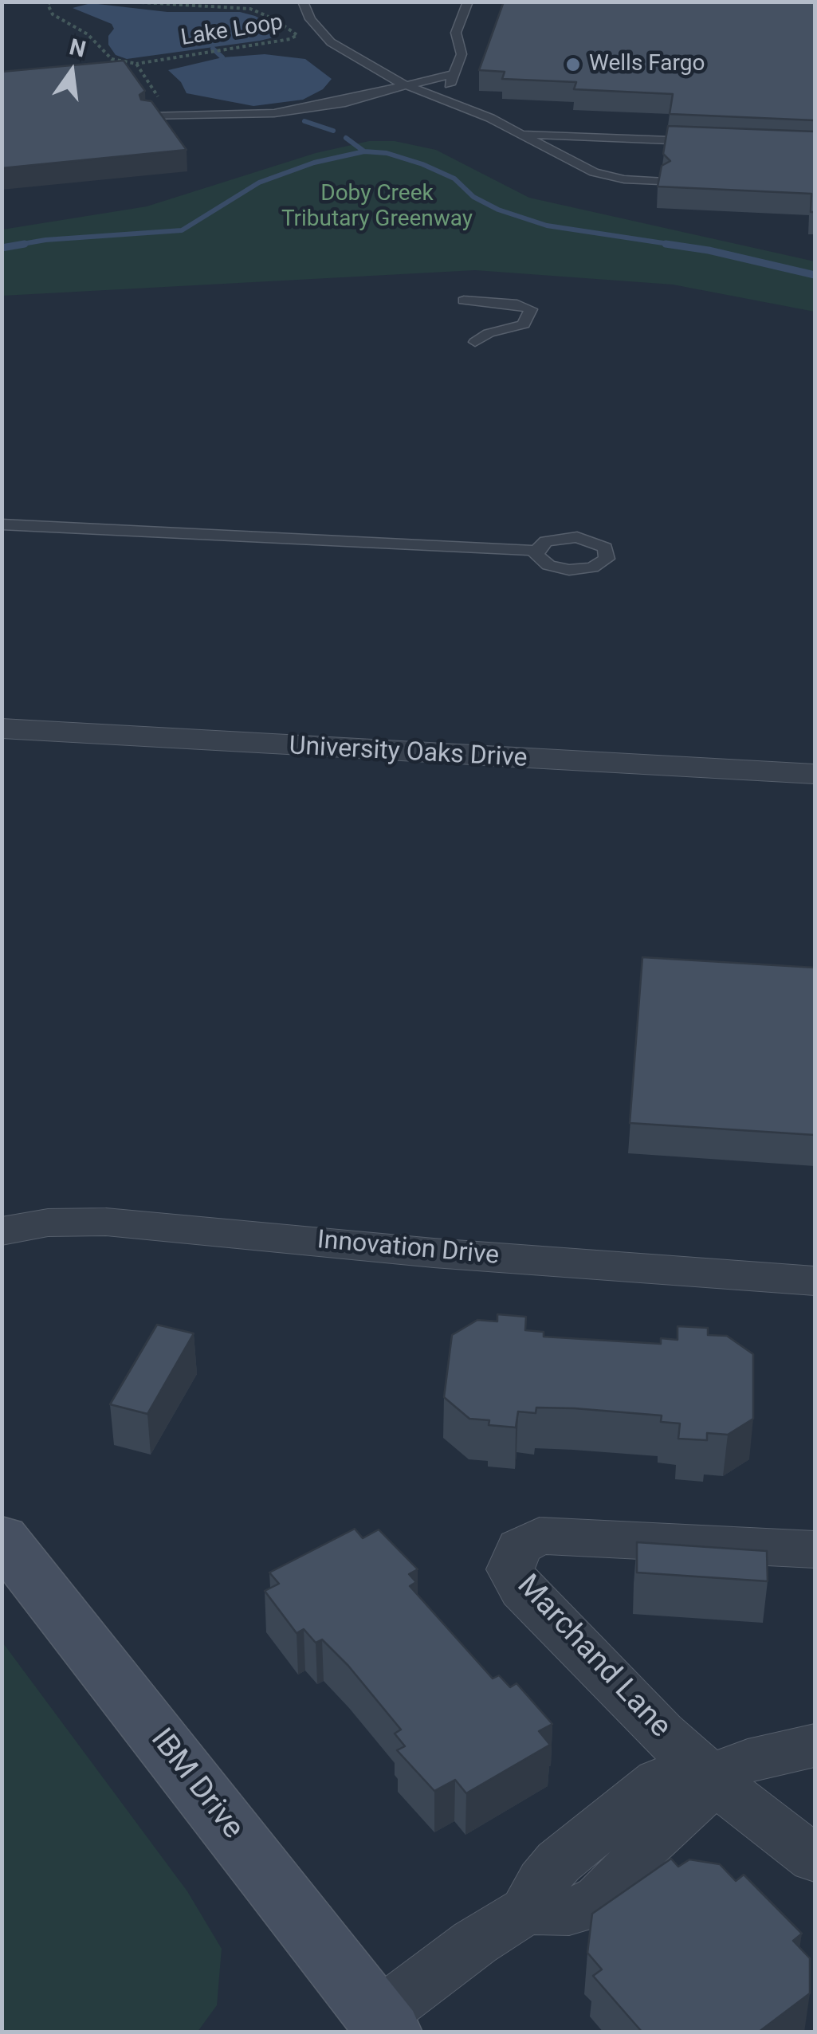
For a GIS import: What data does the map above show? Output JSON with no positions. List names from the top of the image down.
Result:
{
  "streets": {
    "street": [
      "University Oaks Drive",
      "Innovation Drive",
      "Marchand Lane",
      "IBM Drive"
    ],
    "path": ["Lake Loop"]
  },
  "parks": ["Doby Creek Tributary Greenway"],
  "places": ["Wells Fargo"],
  "north": "top"
}
